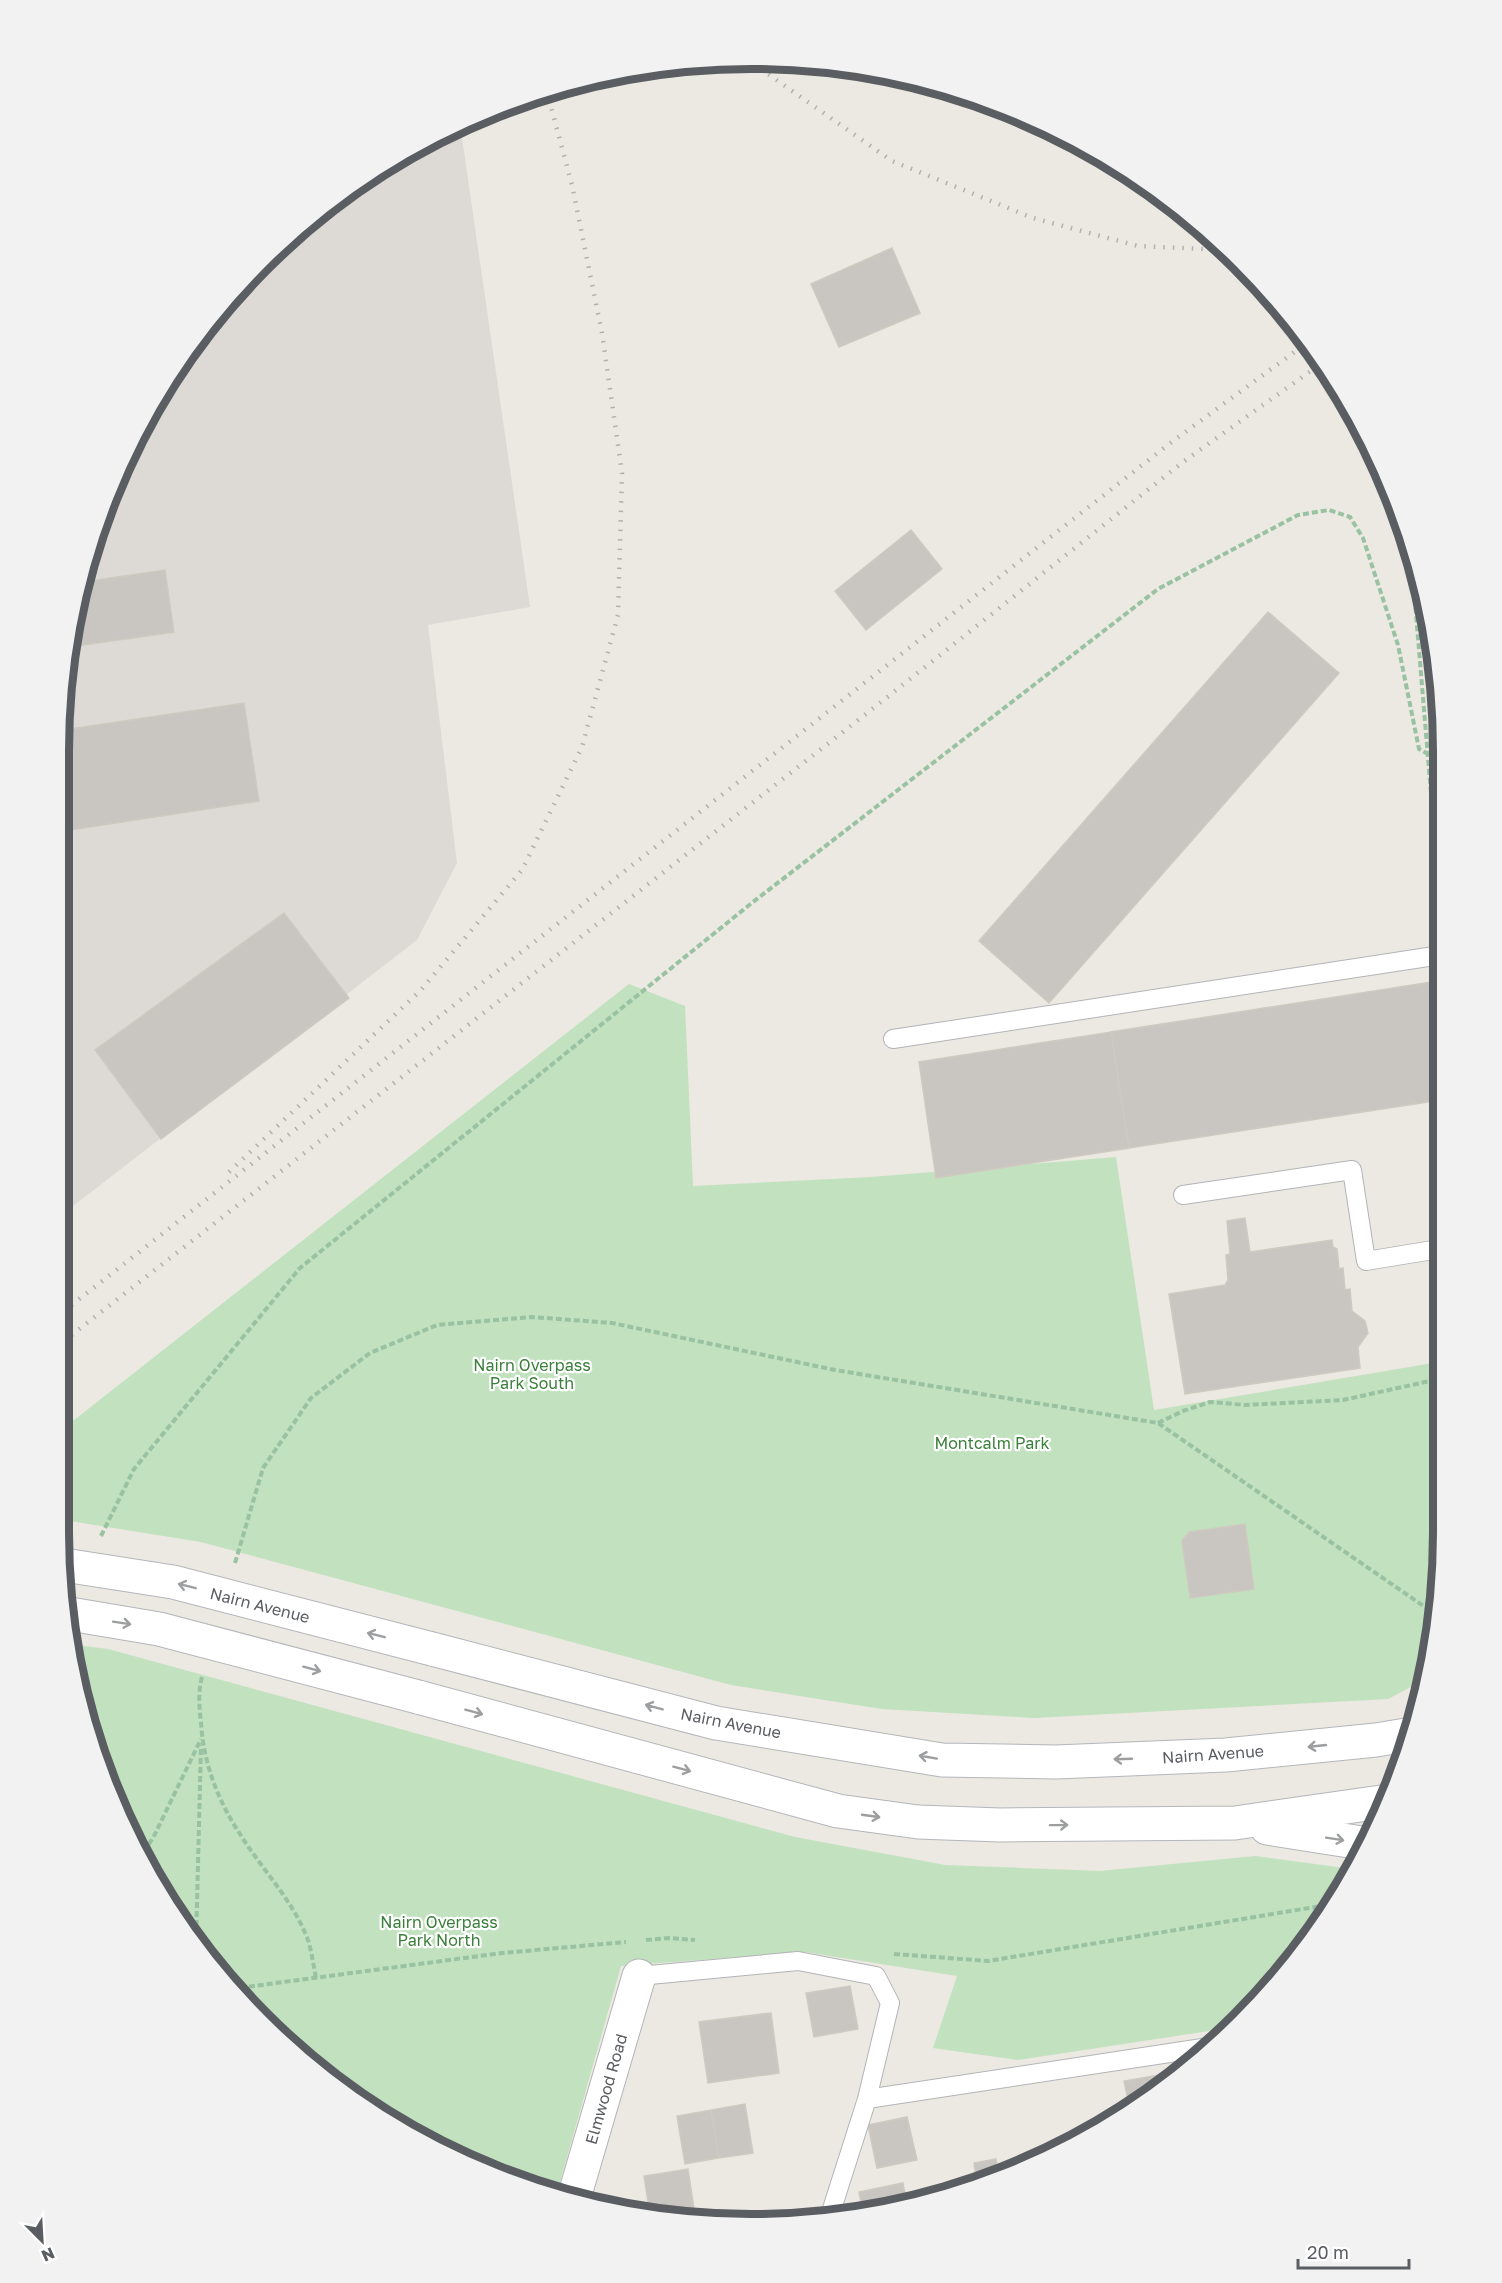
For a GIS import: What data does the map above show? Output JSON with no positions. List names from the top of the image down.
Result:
{
  "streets": {
    "main road": ["Nairn Avenue", "Elmwood Road"]
  },
  "parks": ["Nairn Overpass Park South", "Montcalm Park", "Nairn Overpass Park North"],
  "scale_bar": "20 m",
  "north": "bottom right"
}
